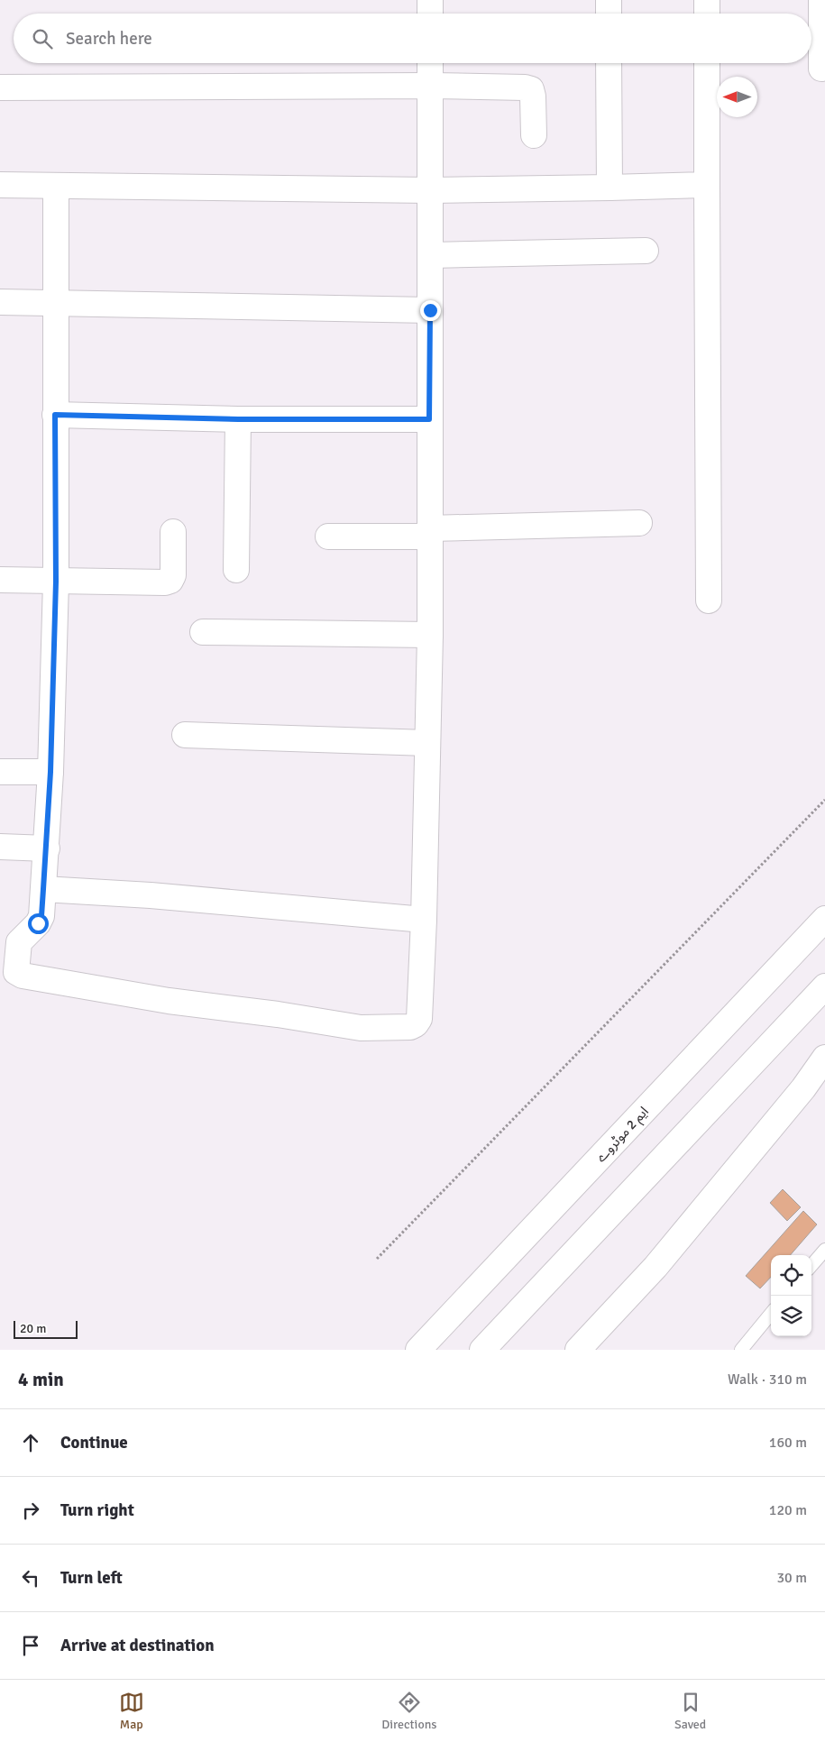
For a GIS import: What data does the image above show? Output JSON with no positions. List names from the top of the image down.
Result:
{
  "streets": {
    "main road": ["ایم 2 موٹروے"]
  },
  "scale_bar": "20 m",
  "north": "left",
  "page": {
    "search": "Search here",
    "scale": "20 m",
    "heading": ["4 min", "Walk · 310 m"],
    "list": [
      ["Continue", "160 m"],
      ["Turn right", "120 m"],
      ["Turn left", "30 m"],
      "Arrive at destination"
    ],
    "nav": ["Map", "Directions", "Saved"]
  }
}
